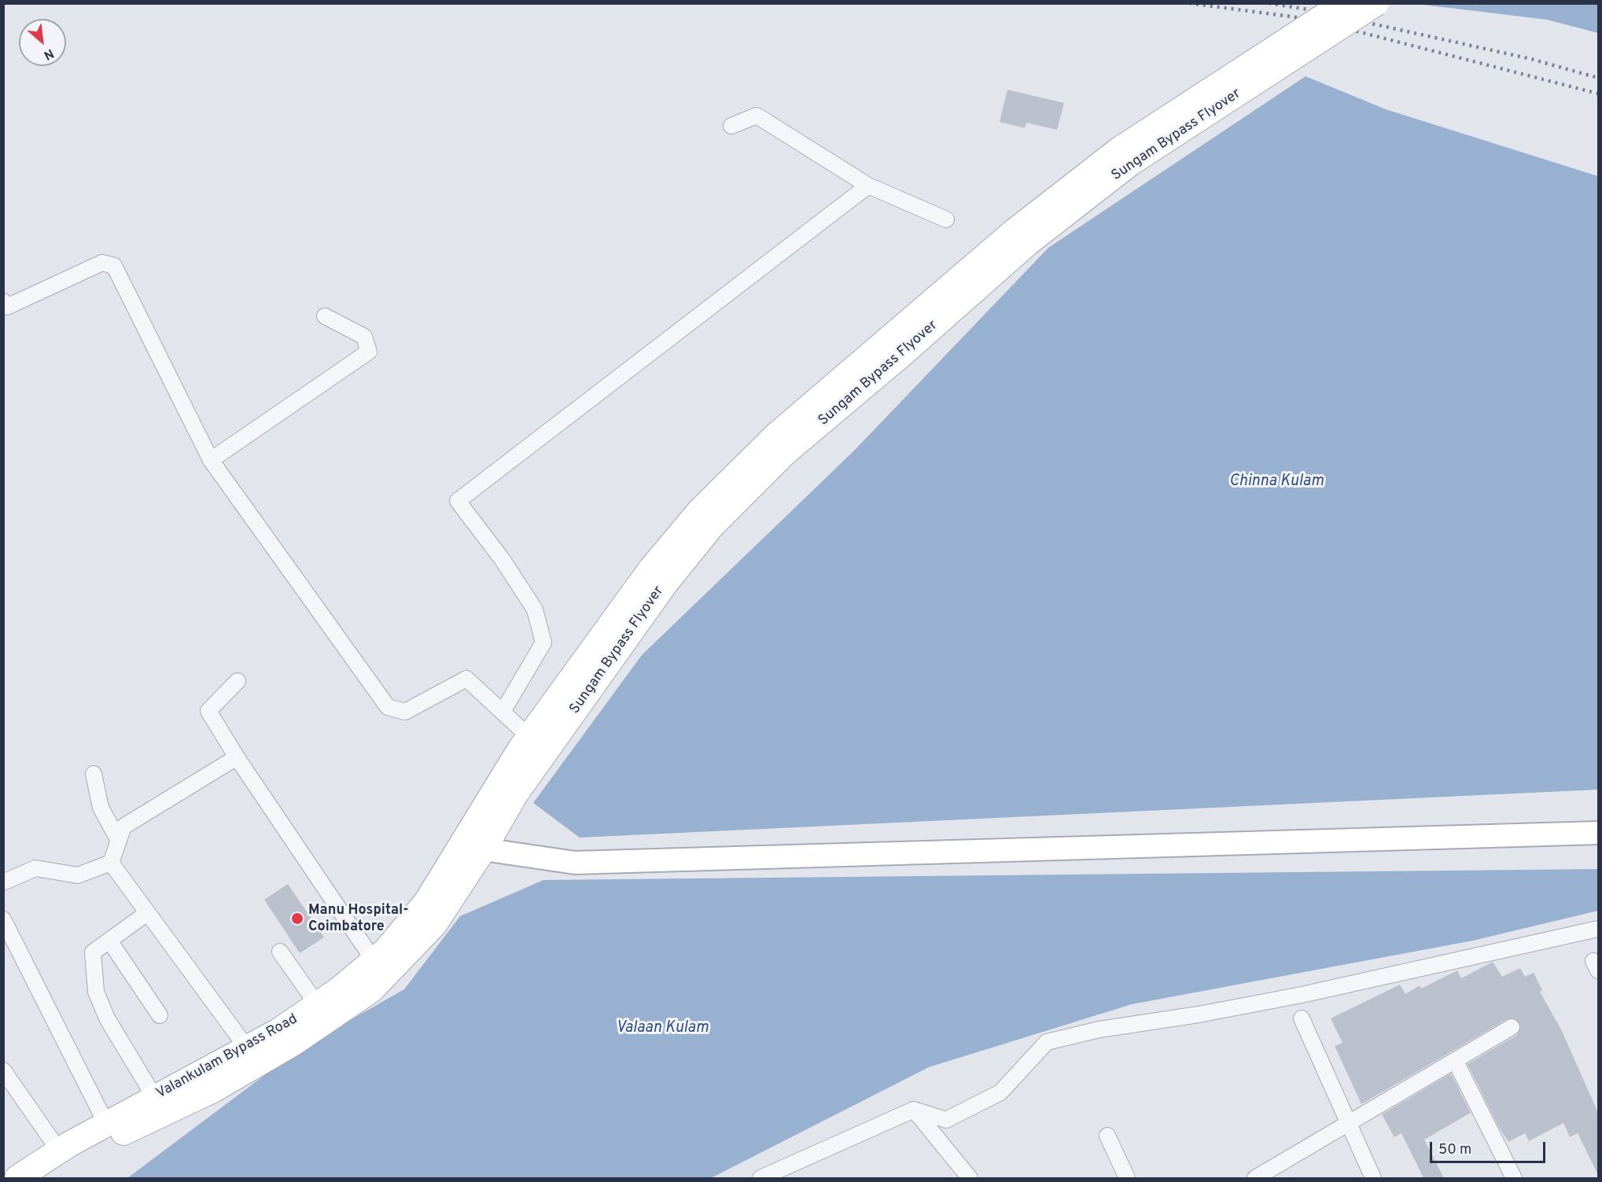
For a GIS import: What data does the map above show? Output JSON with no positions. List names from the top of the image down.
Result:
{
  "streets": {
    "main road": ["Sungam Bypass Flyover", "Valankulam Bypass Road"]
  },
  "crossings": [
    ["Sungam Bypass Flyover", "Valankulam Bypass Road"]
  ],
  "water": ["Chinna Kulam", "Valaan Kulam"],
  "places": ["Manu Hospital- Coimbatore"],
  "scale_bar": "50 m",
  "north": "bottom right"
}
